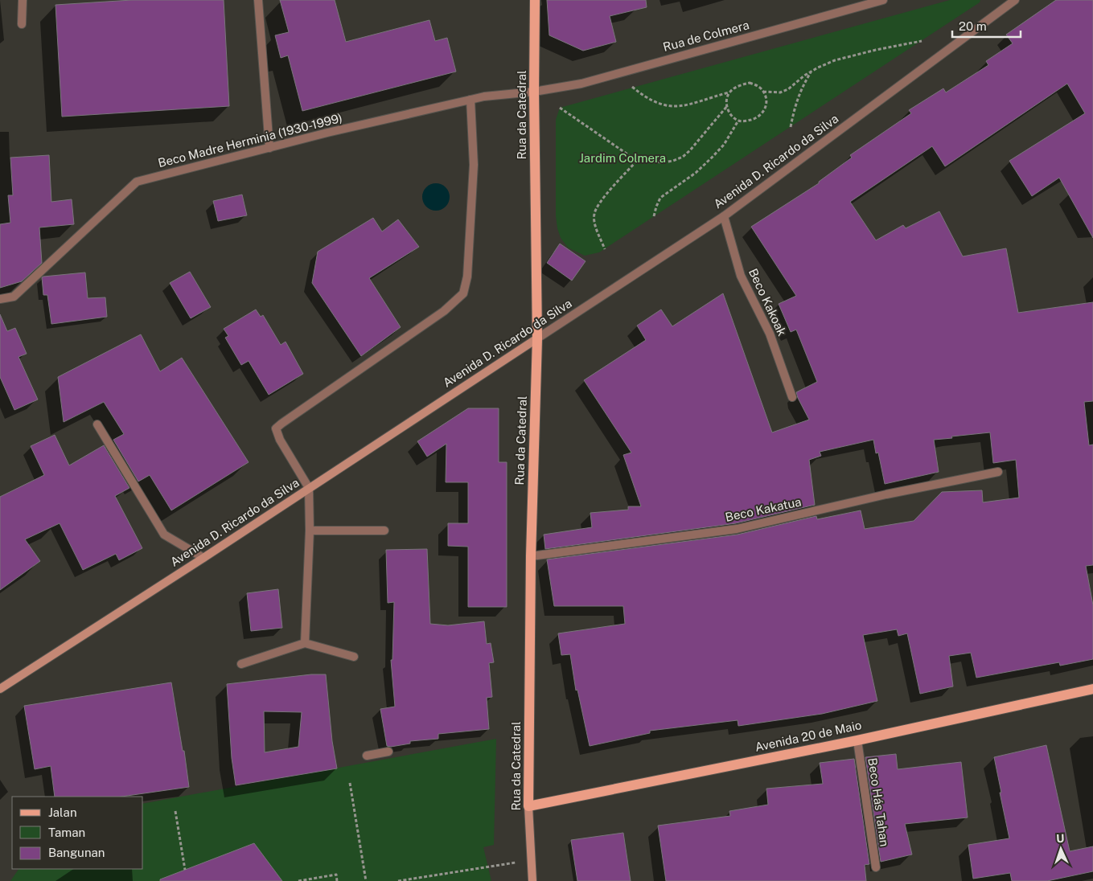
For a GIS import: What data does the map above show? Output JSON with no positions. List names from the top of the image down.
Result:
{
  "streets": {
    "main road": ["Rua da Catedral", "Avenida D. Ricardo da Silva", "Avenida 20 de Maio"],
    "street": [
      "Rua de Colmera",
      "Beco Madre Herminia (1930-1999)",
      "Beco Kakoak",
      "Beco Kakatua",
      "Beco Hás Tahan"
    ]
  },
  "crossings": [
    ["Rua de Colmera", "Rua da Catedral"],
    ["Rua de Colmera", "Beco Madre Herminia (1930-1999)"],
    ["Rua da Catedral", "Beco Madre Herminia (1930-1999)"],
    ["Rua da Catedral", "Avenida D. Ricardo da Silva"],
    ["Rua da Catedral", "Beco Kakatua"],
    ["Rua da Catedral", "Avenida 20 de Maio"],
    ["Avenida D. Ricardo da Silva", "Beco Kakoak"],
    ["Avenida 20 de Maio", "Beco Hás Tahan"]
  ],
  "parks": ["Jardim Colmera"],
  "legend": ["Jalan", "Taman", "Bangunan"],
  "scale_bar": "20 m",
  "north": "top"
}
